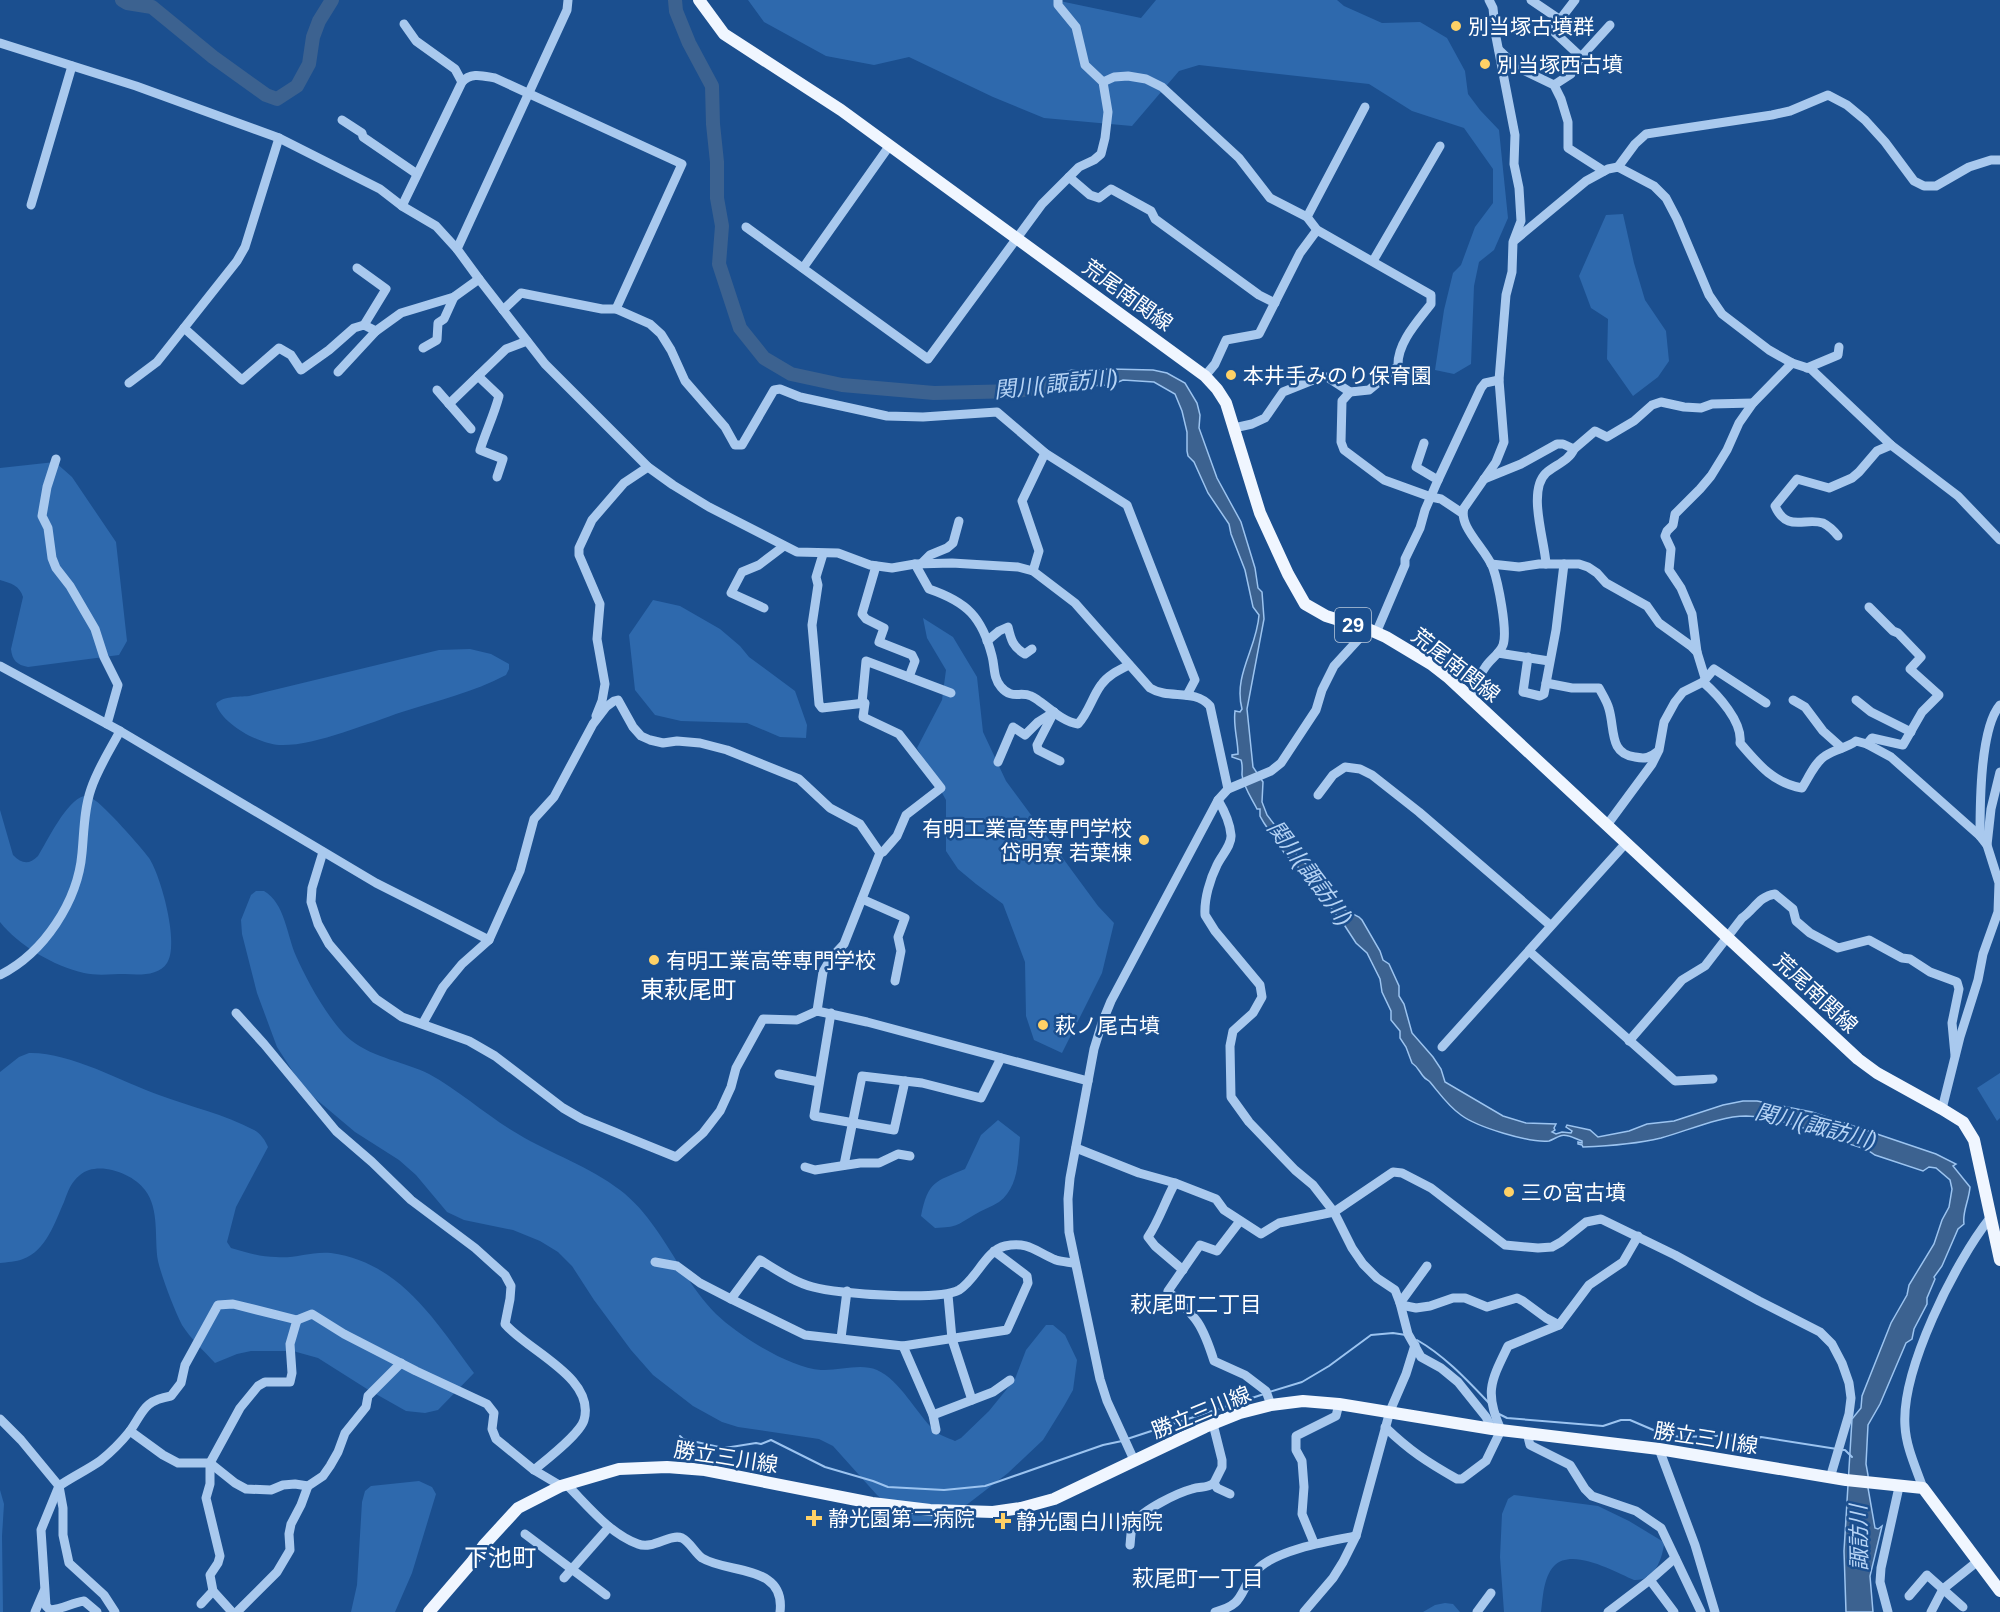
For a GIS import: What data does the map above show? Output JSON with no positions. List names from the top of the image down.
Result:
{
  "streets": {
    "main road": ["荒尾南関線", "29", "勝立三川線"]
  },
  "districts": [
    "東萩尾町",
    "萩尾町二丁目",
    "下池町",
    "萩尾町一丁目"
  ],
  "water": ["関川(諏訪川)", "諏訪川"],
  "places": {
    "other": [
      "別当塚古墳群",
      "別当塚西古墳",
      "本井手みのり保育園",
      "有明工業高等専門学校 岱明寮 若葉棟",
      "有明工業高等専門学校",
      "萩ノ尾古墳",
      "三の宮古墳"
    ],
    "health": ["静光園第二病院", "静光園白川病院"]
  }
}
